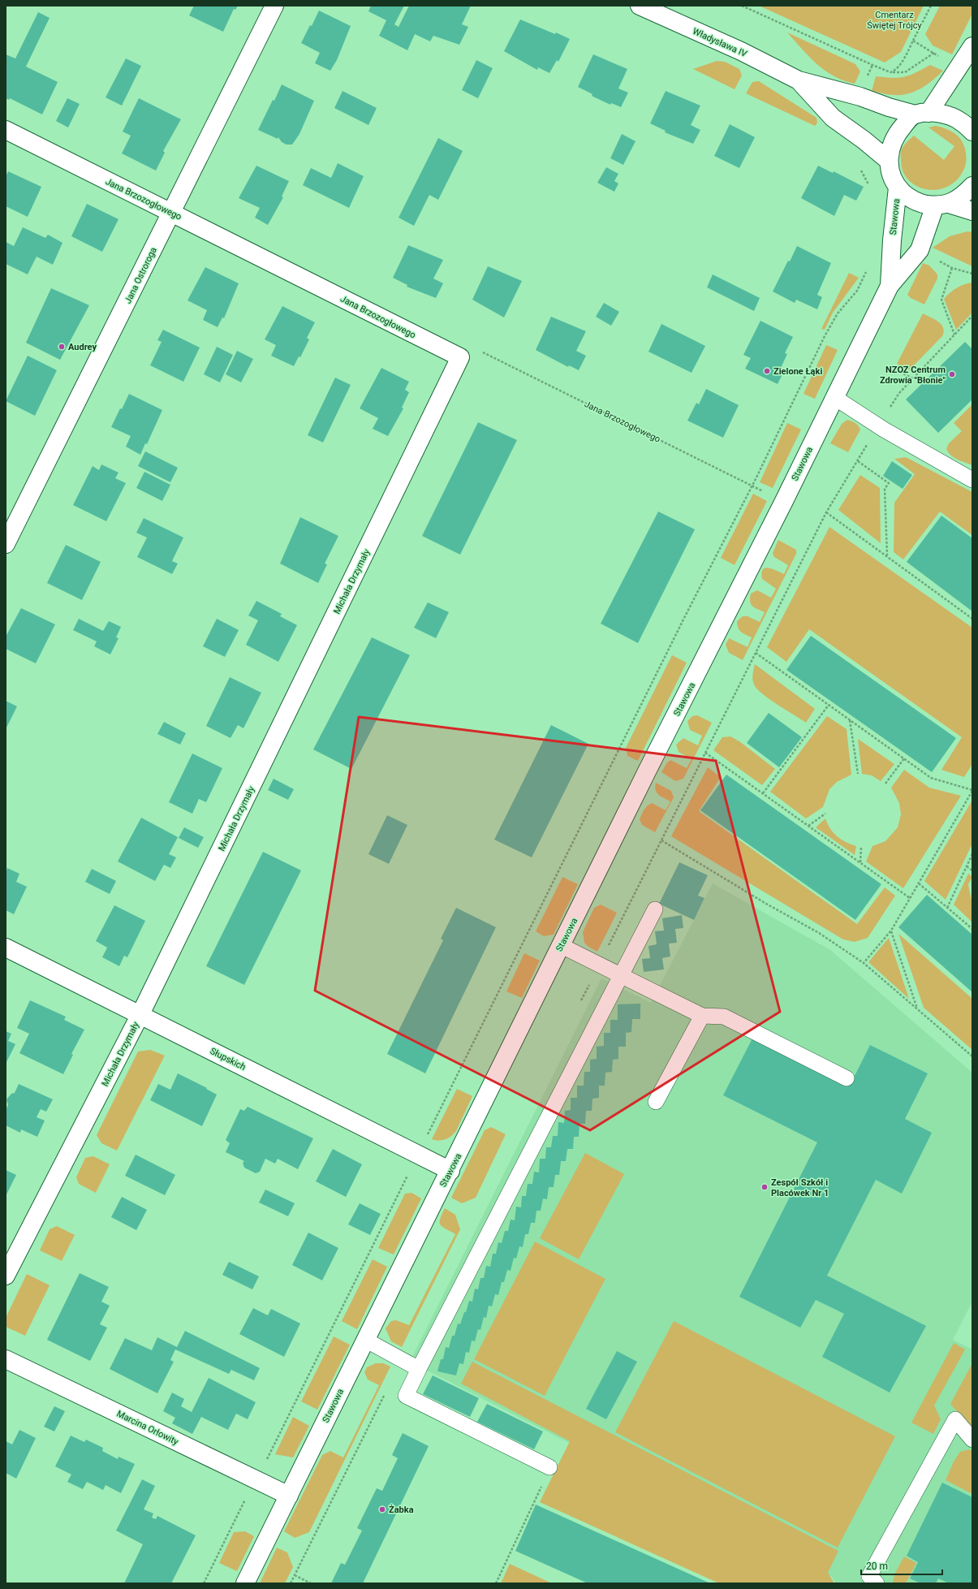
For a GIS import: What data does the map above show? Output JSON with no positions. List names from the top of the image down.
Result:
{
  "streets": {
    "street": [
      "Władysława IV",
      "Jana Brzozogłowego",
      "Stawowa",
      "Jana Ostroroga",
      "Michała Drzymały",
      "Słupskich",
      "Marcina Orłowity"
    ]
  },
  "crossings": [
    ["Jana Brzozogłowego", "Jana Ostroroga"],
    ["Jana Brzozogłowego", "Michała Drzymały"],
    ["Stawowa", "Słupskich"],
    ["Stawowa", "Marcina Orłowity"],
    ["Michała Drzymały", "Słupskich"]
  ],
  "parks": ["Cmentarz Świętej Trójcy"],
  "places": [
    "Audrey",
    "Zielone Łąki",
    "NZOZ Centrum Zdrowia \"Błonie\"",
    "Zespół Szkół i Placówek Nr 1",
    "Żabka"
  ],
  "scale_bar": "20 m"
}
